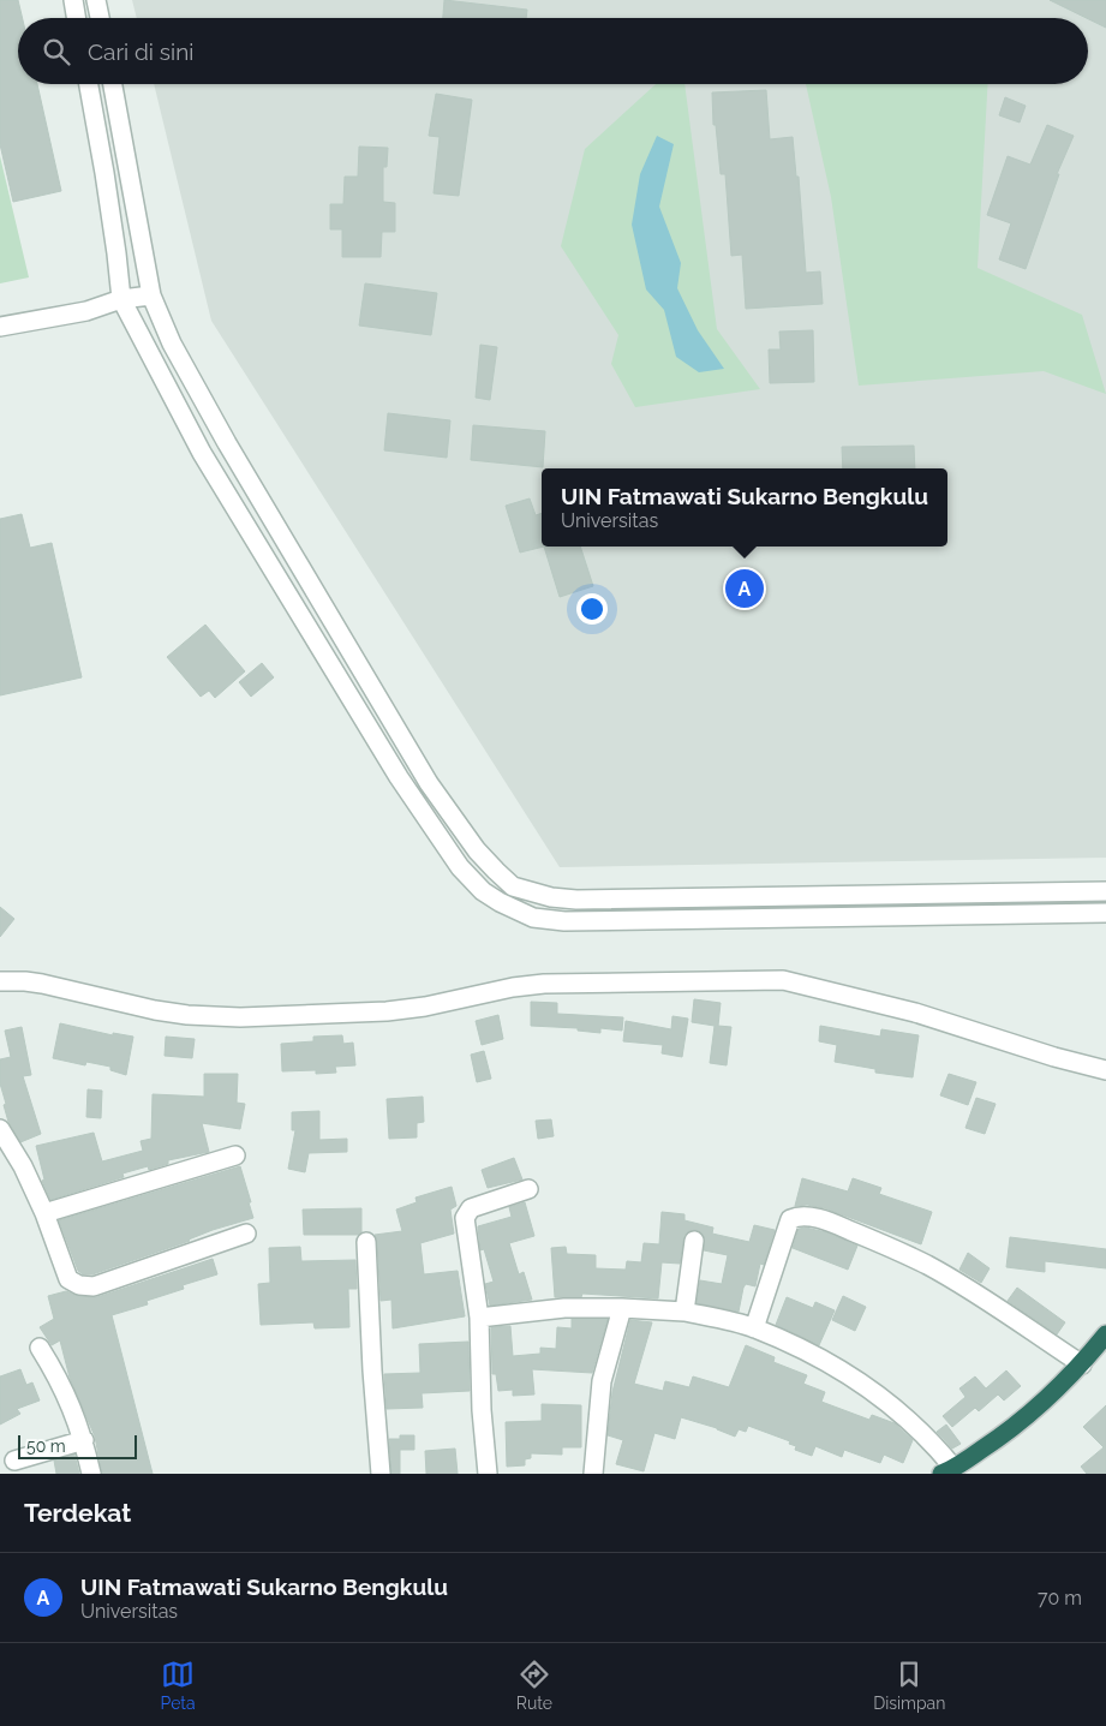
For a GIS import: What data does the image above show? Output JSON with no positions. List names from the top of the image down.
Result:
{
  "scale_bar": "50 m",
  "page": {
    "search": "Cari di sini",
    "popup": ["UIN Fatmawati Sukarno Bengkulu", "Universitas"],
    "pins": "A",
    "scale": "50 m",
    "heading": "Terdekat",
    "list": [
      {
        "mark": "A",
        "name": "UIN Fatmawati Sukarno Bengkulu",
        "note": "Universitas",
        "value": "70 m"
      }
    ],
    "nav": ["Peta", "Rute", "Disimpan"]
  }
}
